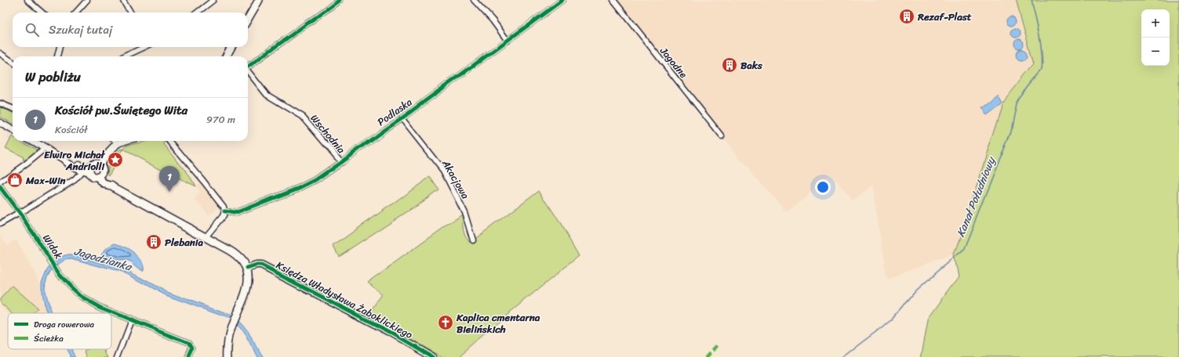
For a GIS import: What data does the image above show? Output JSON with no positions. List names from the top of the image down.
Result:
{
  "streets": {
    "street": [
      "Jagodne",
      "Podlaska",
      "Wschodnia",
      "Akacjowa",
      "Widok",
      "Księdza Władysława Żaboklickiego"
    ]
  },
  "crossings": [
    ["Podlaska", "Wschodnia"],
    ["Podlaska", "Akacjowa"]
  ],
  "water": ["Kanał Południowy", "Jagodzianka"],
  "places": {
    "building": ["Rezaf-Plast", "Baks", "Plebania"],
    "place": ["Elwiro Michał Andriolli"],
    "shop": ["Max-Win"],
    "church": ["Kaplica cmentarna Bielińskich"]
  },
  "legend": ["Droga rowerowa", "Ścieżka"],
  "page": {
    "map_buttons": ["+", "−"],
    "search": "Szukaj tutaj",
    "heading": "W pobliżu",
    "list": [
      {
        "mark": "1",
        "name": "Kościół pw.Świętego Wita",
        "note": "Kościół",
        "value": "970 m"
      }
    ],
    "pins": "1"
  }
}
